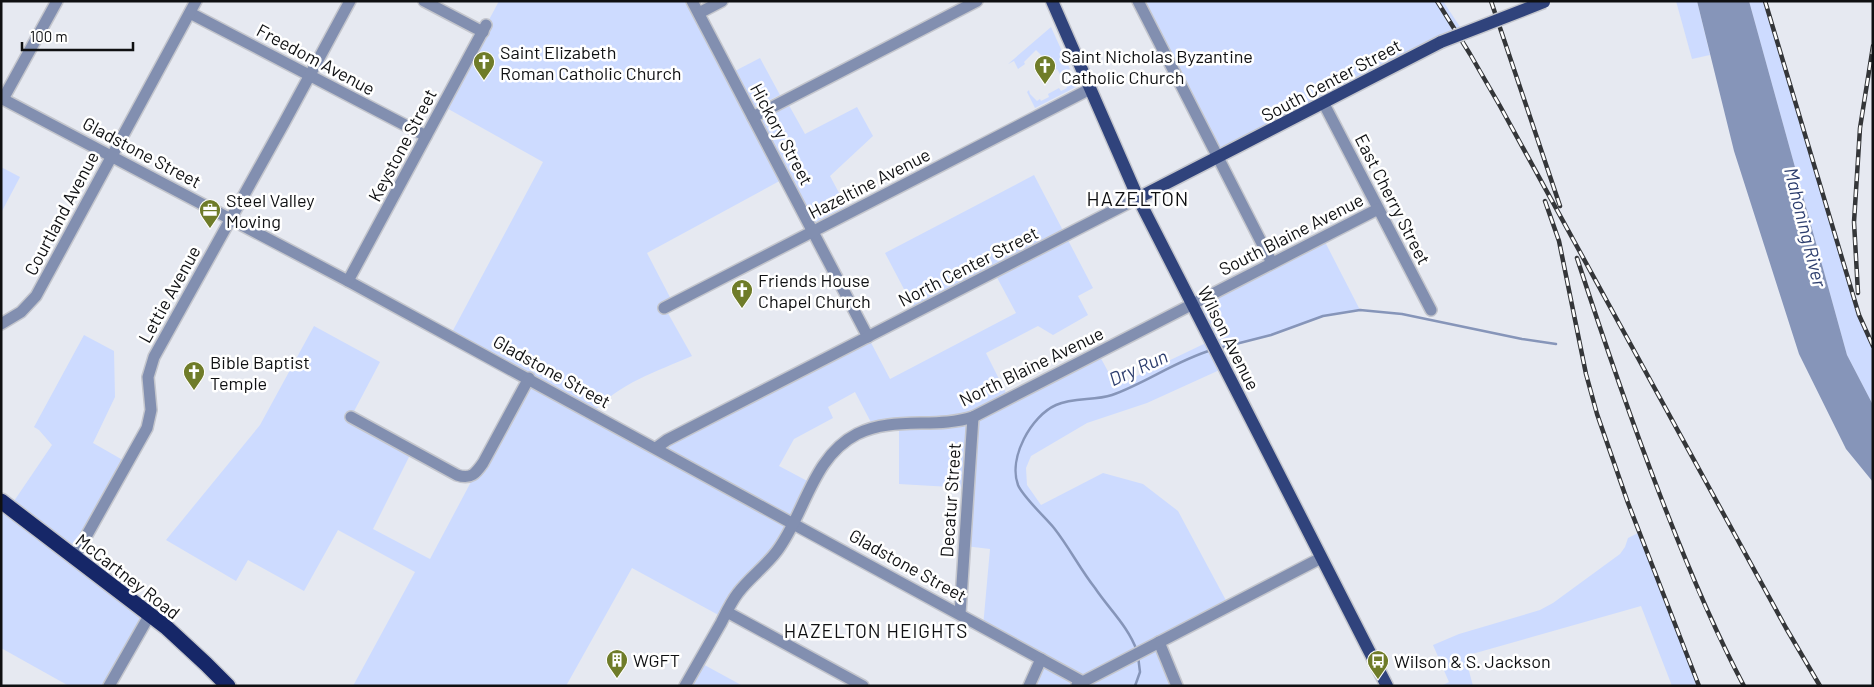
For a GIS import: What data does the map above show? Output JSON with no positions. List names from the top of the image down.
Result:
{
  "streets": {
    "highway": ["McCartney Road"],
    "main road": ["South Center Street", "Wilson Avenue"],
    "street": [
      "Freedom Avenue",
      "Hickory Street",
      "Keystone Street",
      "Gladstone Street",
      "Hazeltine Avenue",
      "East Cherry Street",
      "Courtland Avenue",
      "South Blaine Avenue",
      "North Center Street",
      "Lettie Avenue",
      "North Blaine Avenue",
      "Decatur Street"
    ]
  },
  "crossings": [
    ["Freedom Avenue", "Keystone Street"],
    ["Freedom Avenue", "Courtland Avenue"],
    ["Freedom Avenue", "Lettie Avenue"],
    ["South Center Street", "East Cherry Street"],
    ["South Center Street", "North Center Street"],
    ["South Center Street", "Wilson Avenue"],
    ["Hickory Street", "Hazeltine Avenue"],
    ["Hickory Street", "North Center Street"],
    ["Keystone Street", "Gladstone Street"],
    ["Gladstone Street", "Courtland Avenue"],
    ["Gladstone Street", "North Center Street"],
    ["Gladstone Street", "Lettie Avenue"],
    ["Gladstone Street", "Wilson Avenue"],
    ["Gladstone Street", "North Blaine Avenue"],
    ["Gladstone Street", "Decatur Street"],
    ["Hazeltine Avenue", "Wilson Avenue"],
    ["East Cherry Street", "South Blaine Avenue"],
    ["South Blaine Avenue", "Wilson Avenue"],
    ["South Blaine Avenue", "North Blaine Avenue"],
    ["North Center Street", "Wilson Avenue"],
    ["Lettie Avenue", "McCartney Road"],
    ["Wilson Avenue", "North Blaine Avenue"],
    ["North Blaine Avenue", "Decatur Street"]
  ],
  "districts": ["HAZELTON", "HAZELTON HEIGHTS"],
  "water": ["Mahoning River", "Dry Run"],
  "places": {
    "church": [
      "Saint Elizabeth Roman Catholic Church",
      "Saint Nicholas Byzantine Catholic Church",
      "Friends House Chapel Church",
      "Bible Baptist Temple"
    ],
    "office": ["Steel Valley Moving"],
    "building": ["WGFT"],
    "bus stop": ["Wilson & S. Jackson"]
  },
  "scale_bar": "100 m"
}
